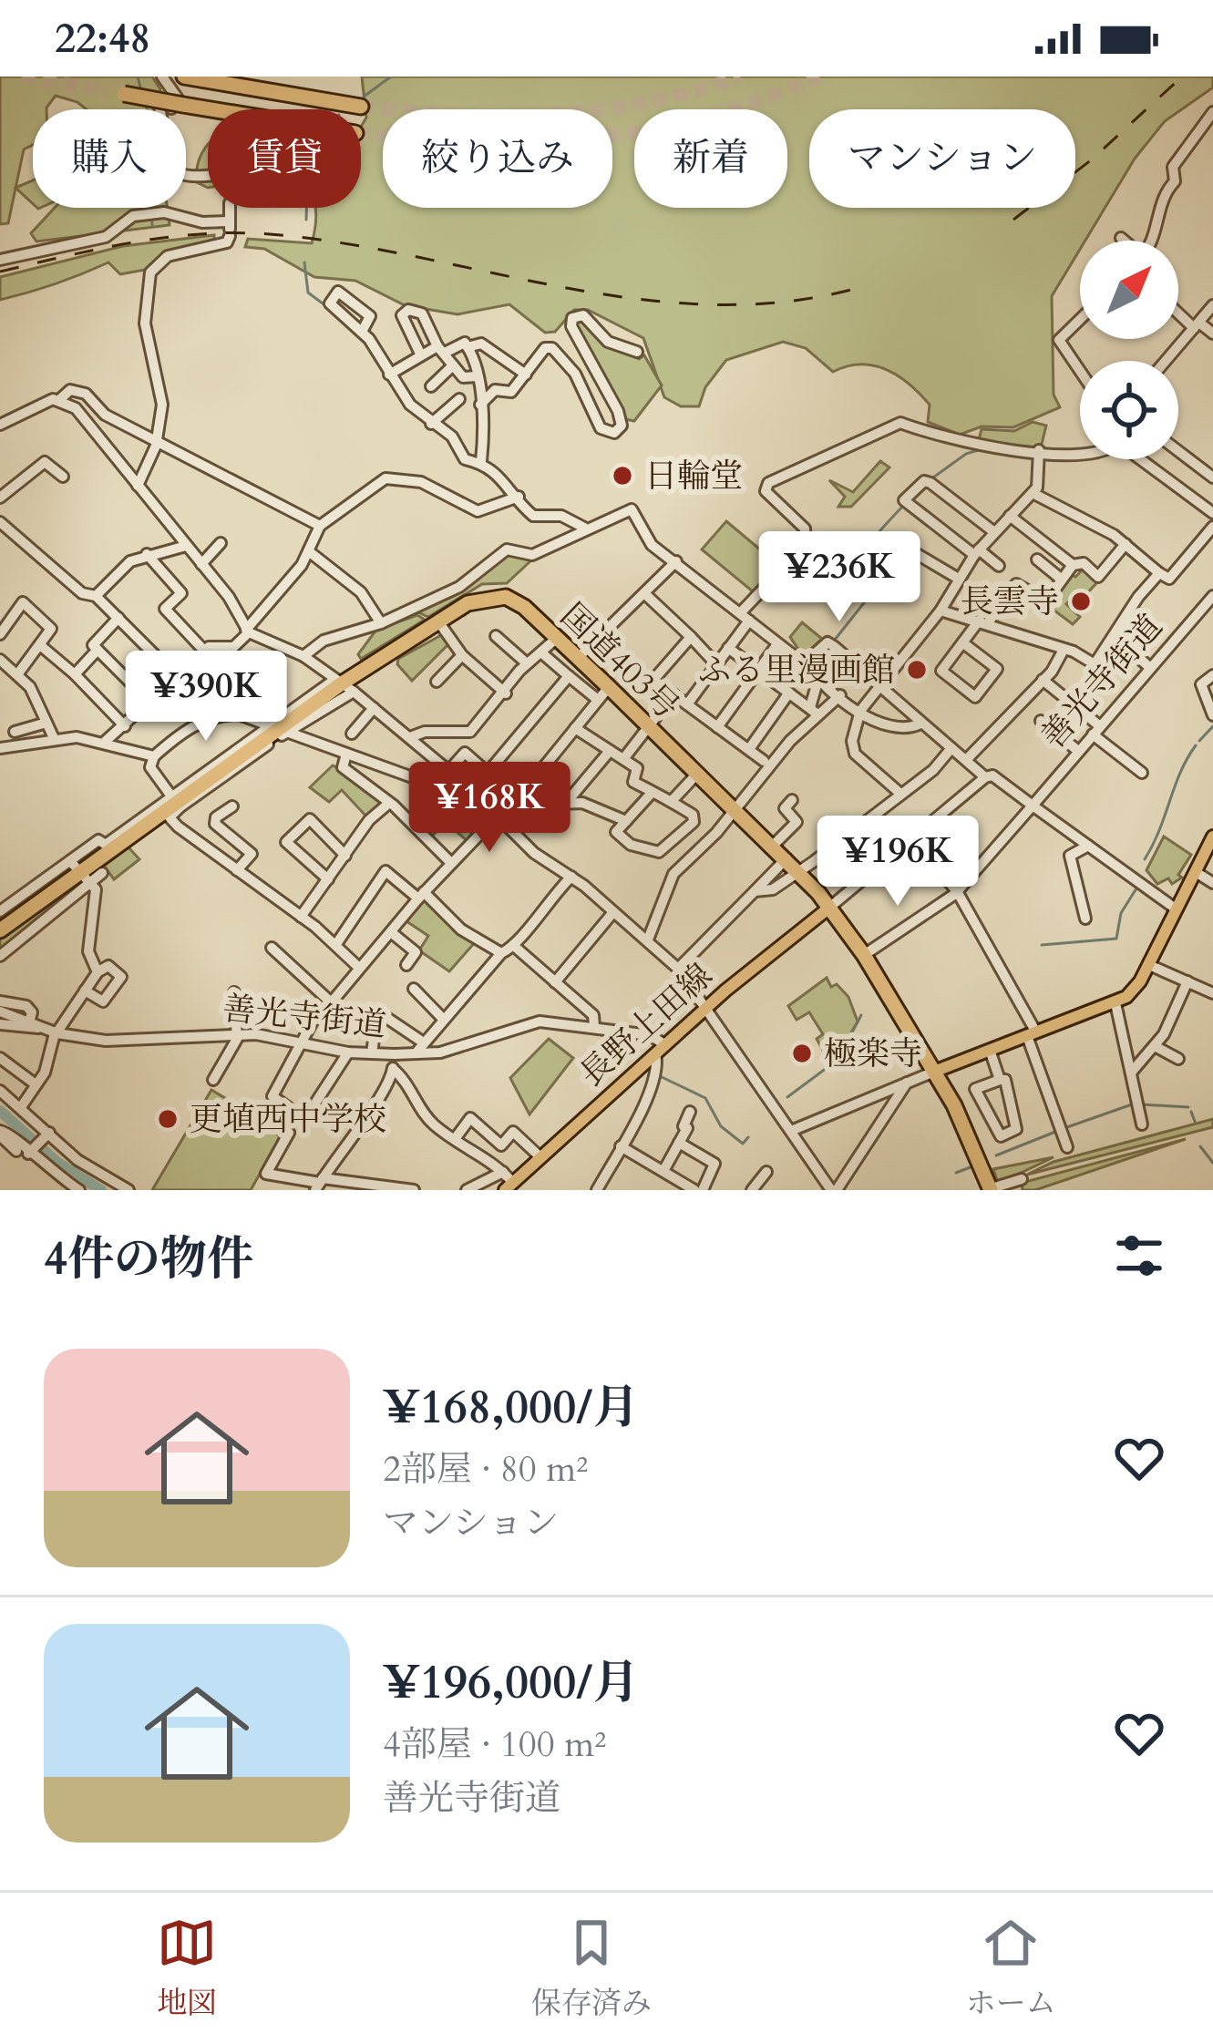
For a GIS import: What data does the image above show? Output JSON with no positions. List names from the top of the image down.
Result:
{
  "streets": {
    "highway": ["国道403号"],
    "main road": ["長野上田線"],
    "street": ["善光寺街道"]
  },
  "crossings": [
    ["国道403号", "善光寺街道"],
    ["国道403号", "長野上田線"],
    ["善光寺街道", "長野上田線"]
  ],
  "places": [
    "日輪堂",
    "長雲寺",
    "ふる里漫画館",
    "極楽寺",
    "更埴西中学校"
  ],
  "north": "top right",
  "page": {
    "status": "22:48",
    "chip": [
      "購入",
      "賃貸",
      "絞り込み",
      "新着",
      "マンション"
    ],
    "price": [
      "¥236K",
      "¥390K",
      "¥168K",
      "¥196K"
    ],
    "heading": "4件の物件",
    "list": [
      {
        "name": "¥168,000/月",
        "note": "2部屋 · 80 m² · マンション"
      },
      {
        "name": "¥196,000/月",
        "note": "4部屋 · 100 m² · 善光寺街道"
      }
    ],
    "tabs": ["地図", "保存済み", "ホーム"]
  }
}
